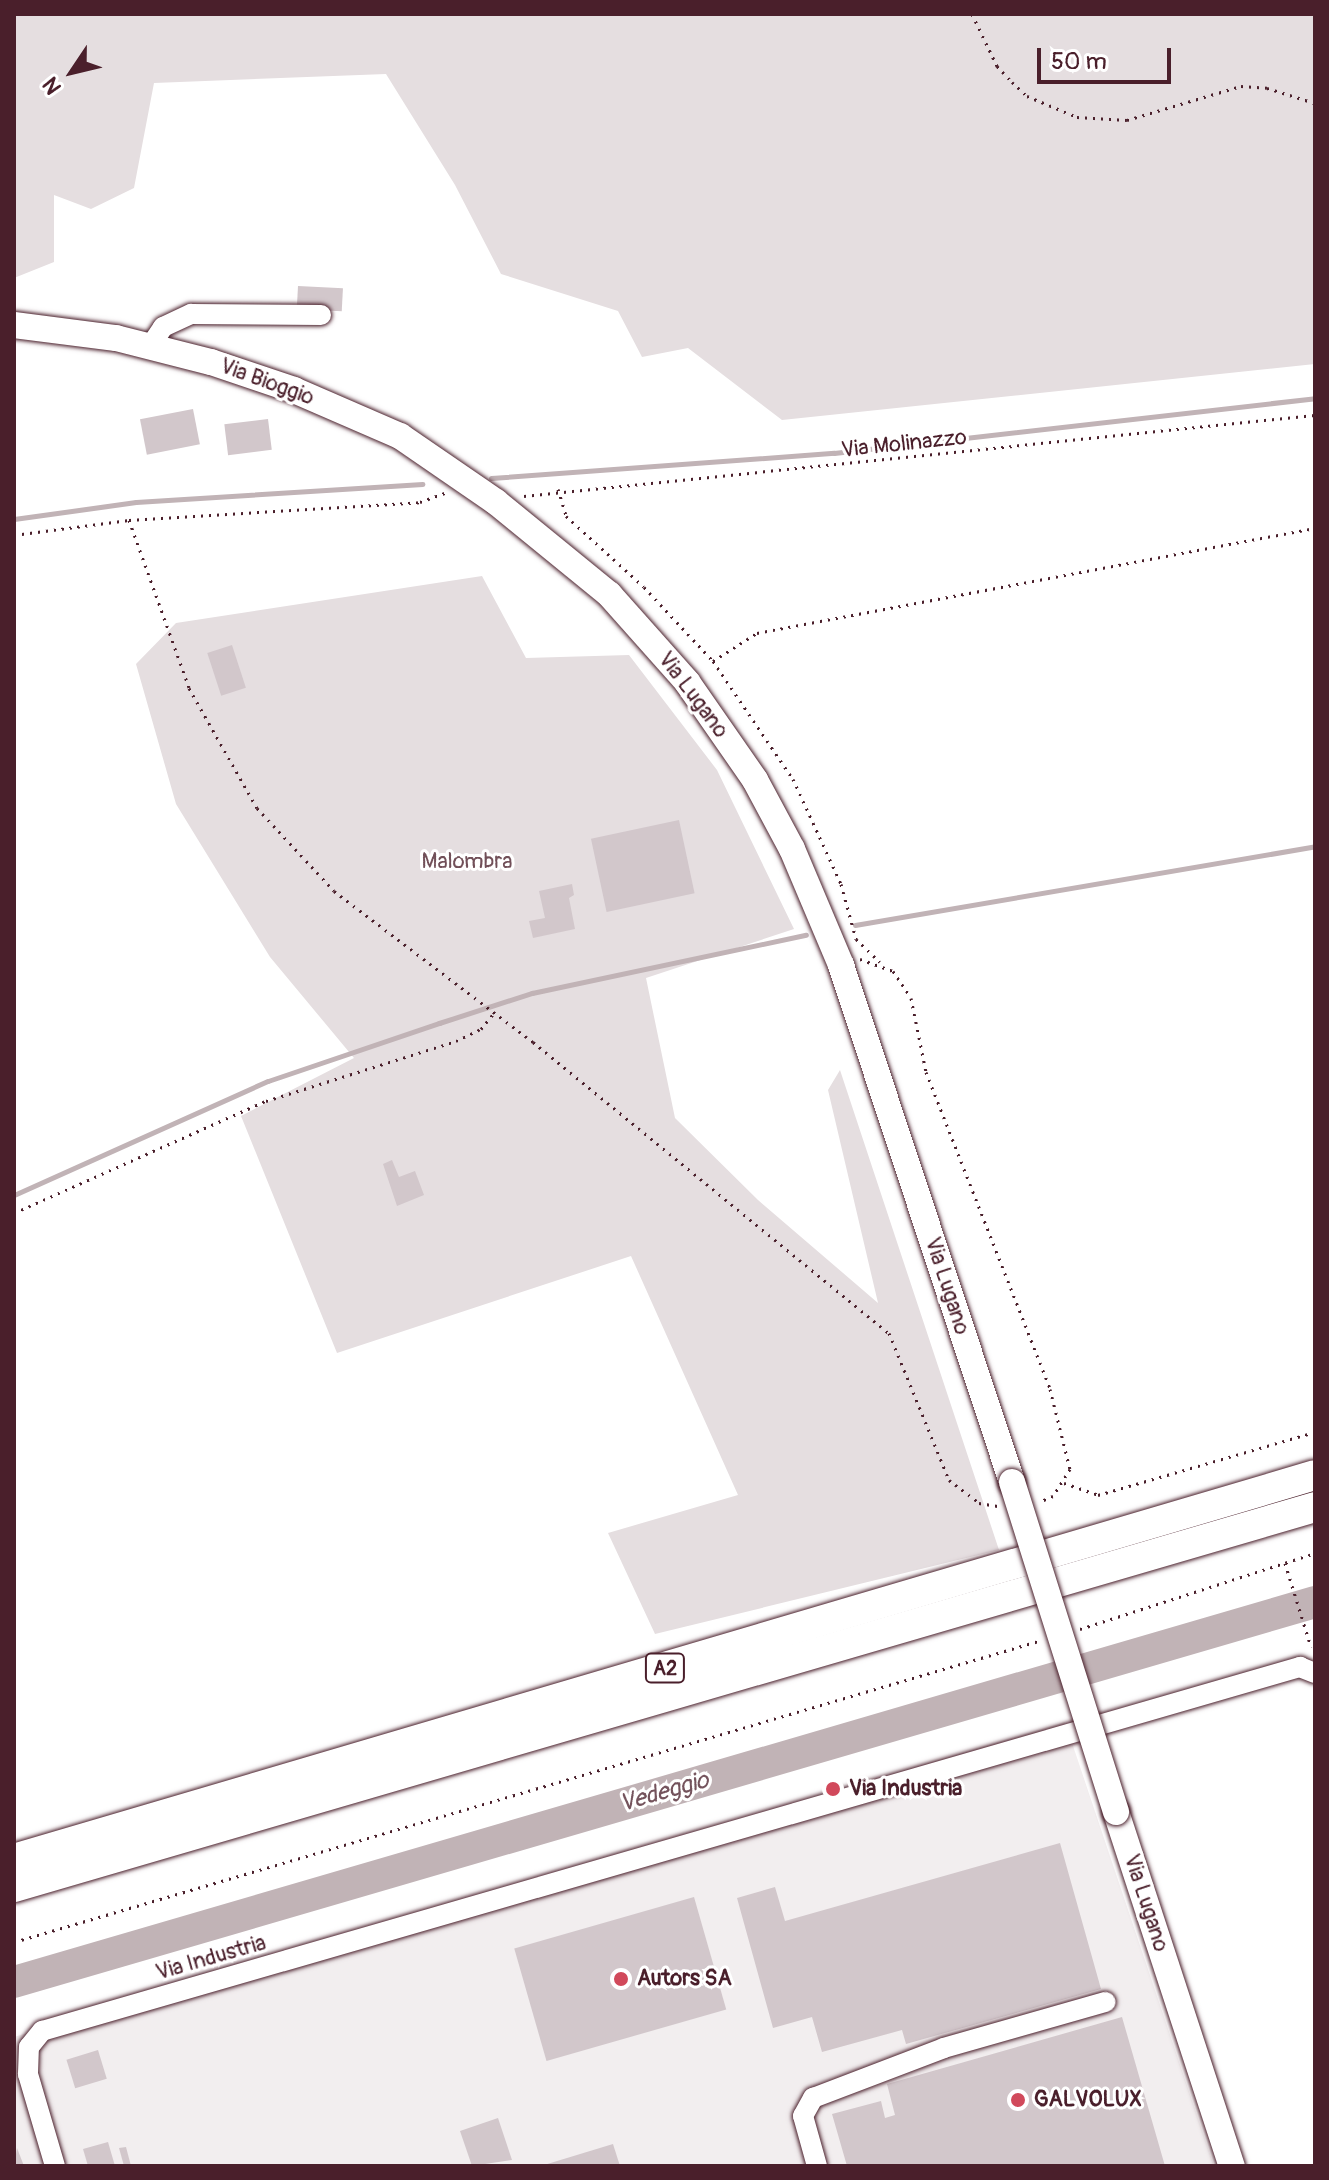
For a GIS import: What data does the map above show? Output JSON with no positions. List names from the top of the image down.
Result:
{
  "streets": {
    "highway": ["A2"],
    "main road": ["Via Bioggio", "Via Lugano"],
    "street": ["Via Industria"],
    "path": ["Via Molinazzo"]
  },
  "crossings": [
    ["Via Bioggio", "Via Molinazzo"],
    ["Via Bioggio", "Via Lugano"],
    ["Via Molinazzo", "Via Lugano"]
  ],
  "water": ["Vedeggio"],
  "parks": ["Malombra"],
  "places": ["Via Industria", "Autors SA", "GALVOLUX"],
  "scale_bar": "50 m",
  "north": "bottom left"
}
